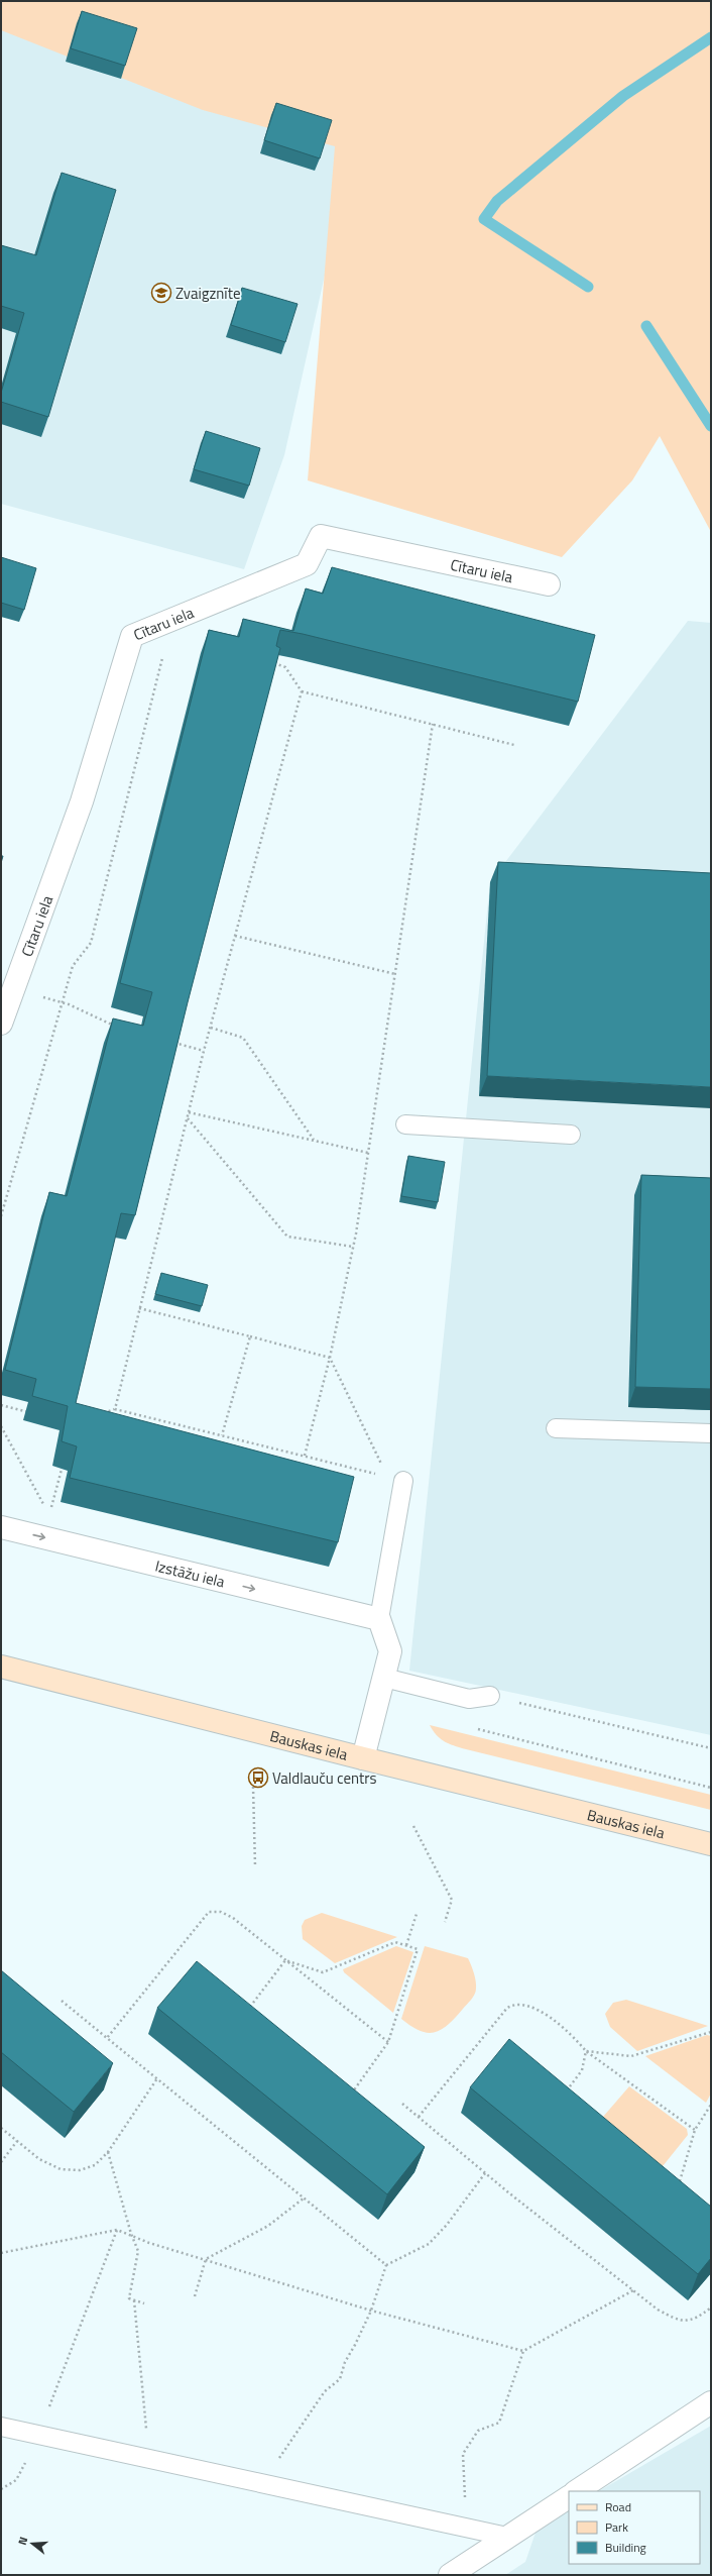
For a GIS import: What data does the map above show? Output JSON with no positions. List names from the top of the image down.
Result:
{
  "streets": {
    "main road": ["Bauskas iela"],
    "street": ["Cītaru iela", "Izstāžu iela"]
  },
  "one_way": ["Izstāžu iela"],
  "places": {
    "school or university": ["Zvaigznīte"],
    "bus stop": ["Valdlauču centrs"]
  },
  "legend": ["Road", "Park", "Building"],
  "north": "left"
}
